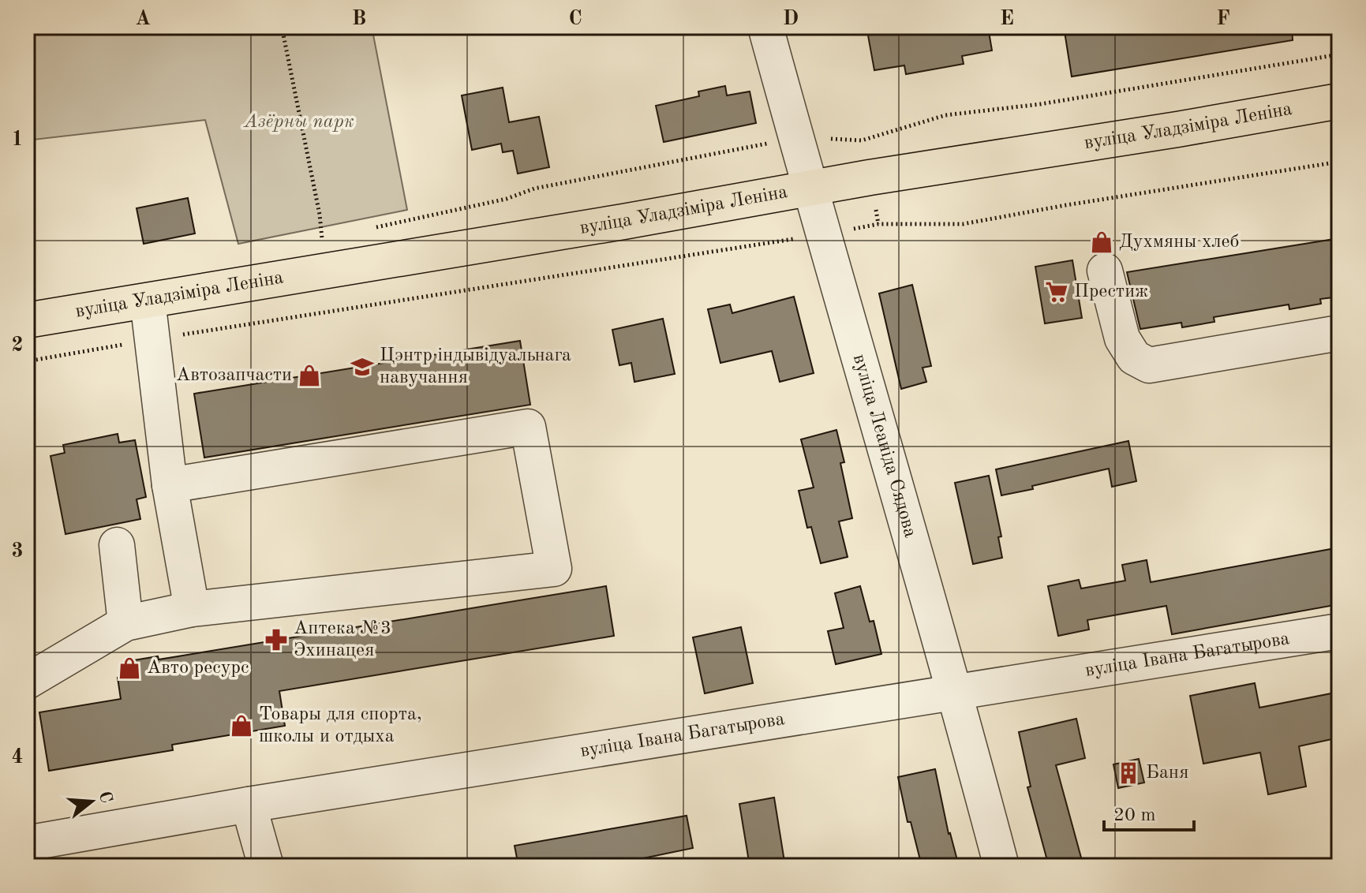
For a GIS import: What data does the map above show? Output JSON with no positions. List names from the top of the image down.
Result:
{
  "streets": {
    "main road": ["вуліца Уладзіміра Леніна"],
    "street": ["вуліца Леаніда Сядова", "вуліца Івана Багатырова"]
  },
  "crossings": [
    ["вуліца Уладзіміра Леніна", "вуліца Леаніда Сядова"],
    ["вуліца Леаніда Сядова", "вуліца Івана Багатырова"]
  ],
  "parks": ["Азёрны парк"],
  "places": {
    "shop": [
      "Духмяны хлеб",
      "Автозапчасти",
      "Авто ресурс",
      "Товары для спорта, школы и отдыха"
    ],
    "supermarket": ["Престиж"],
    "school or university": ["Цэнтр індывідуальнага навучання"],
    "pharmacy": ["Аптека №3 Эхинацея"],
    "building": ["Баня"]
  },
  "scale_bar": "20 m",
  "north": "right",
  "grid": {
    "columns": [
      "A",
      "B",
      "C",
      "D",
      "E",
      "F"
    ],
    "rows": [
      "1",
      "2",
      "3",
      "4"
    ]
  }
}
